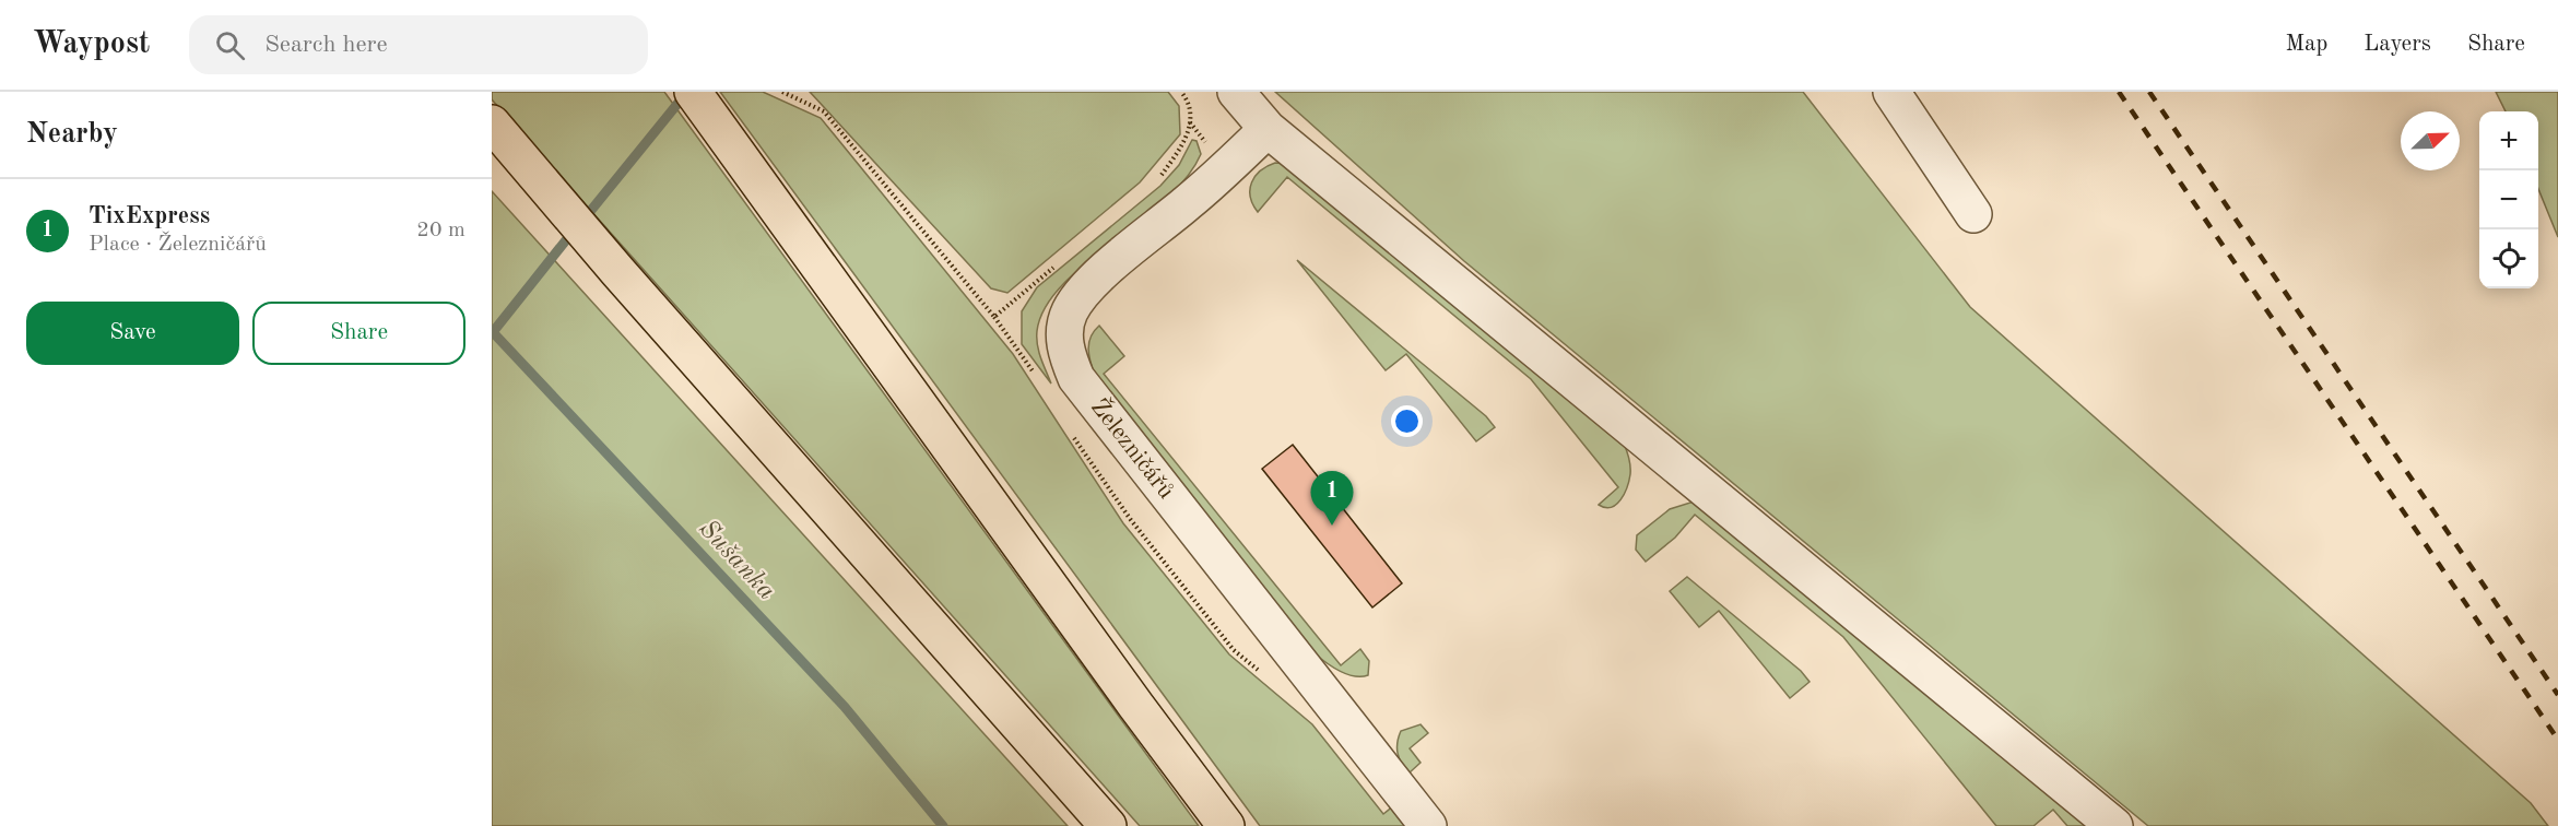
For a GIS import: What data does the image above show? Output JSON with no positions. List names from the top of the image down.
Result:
{
  "streets": {
    "street": ["Železničářů"]
  },
  "water": ["Sušanka"],
  "north": "top right",
  "page": {
    "header": "Waypost",
    "search": "Search here",
    "nav": ["Map", "Layers", "Share"],
    "heading": "Nearby",
    "map_buttons": ["+", "−"],
    "list": [
      {
        "mark": "1",
        "name": "TixExpress",
        "note": "Place · Železničářů",
        "value": "20 m"
      }
    ],
    "buttons": ["Save", "Share"],
    "pins": "1"
  }
}
